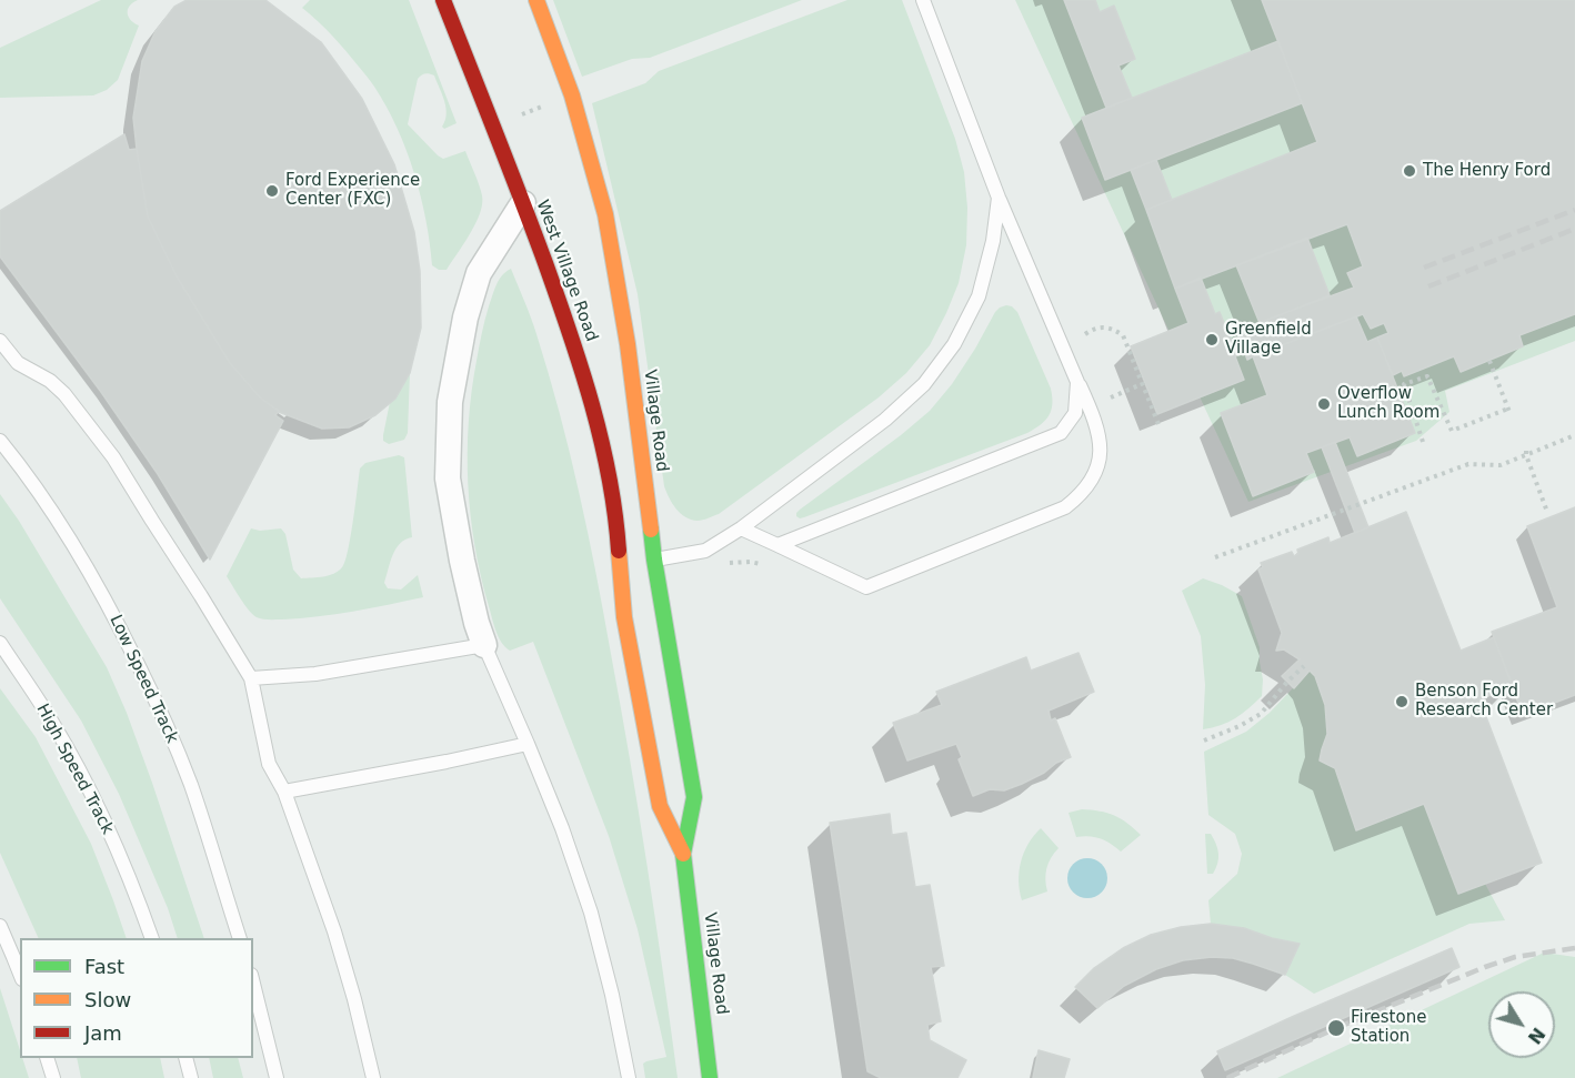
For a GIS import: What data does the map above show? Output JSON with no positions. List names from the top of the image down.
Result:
{
  "streets": {
    "street": ["West Village Road", "Village Road"],
    "lane": ["Low Speed Track", "High Speed Track"]
  },
  "crossings": [
    ["West Village Road", "Village Road"]
  ],
  "places": [
    "The Henry Ford",
    "Ford Experience Center (FXC)",
    "Greenfield Village",
    "Overflow Lunch Room",
    "Benson Ford Research Center",
    "Firestone Station"
  ],
  "legend": ["Fast", "Slow", "Jam"],
  "north": "bottom right"
}
